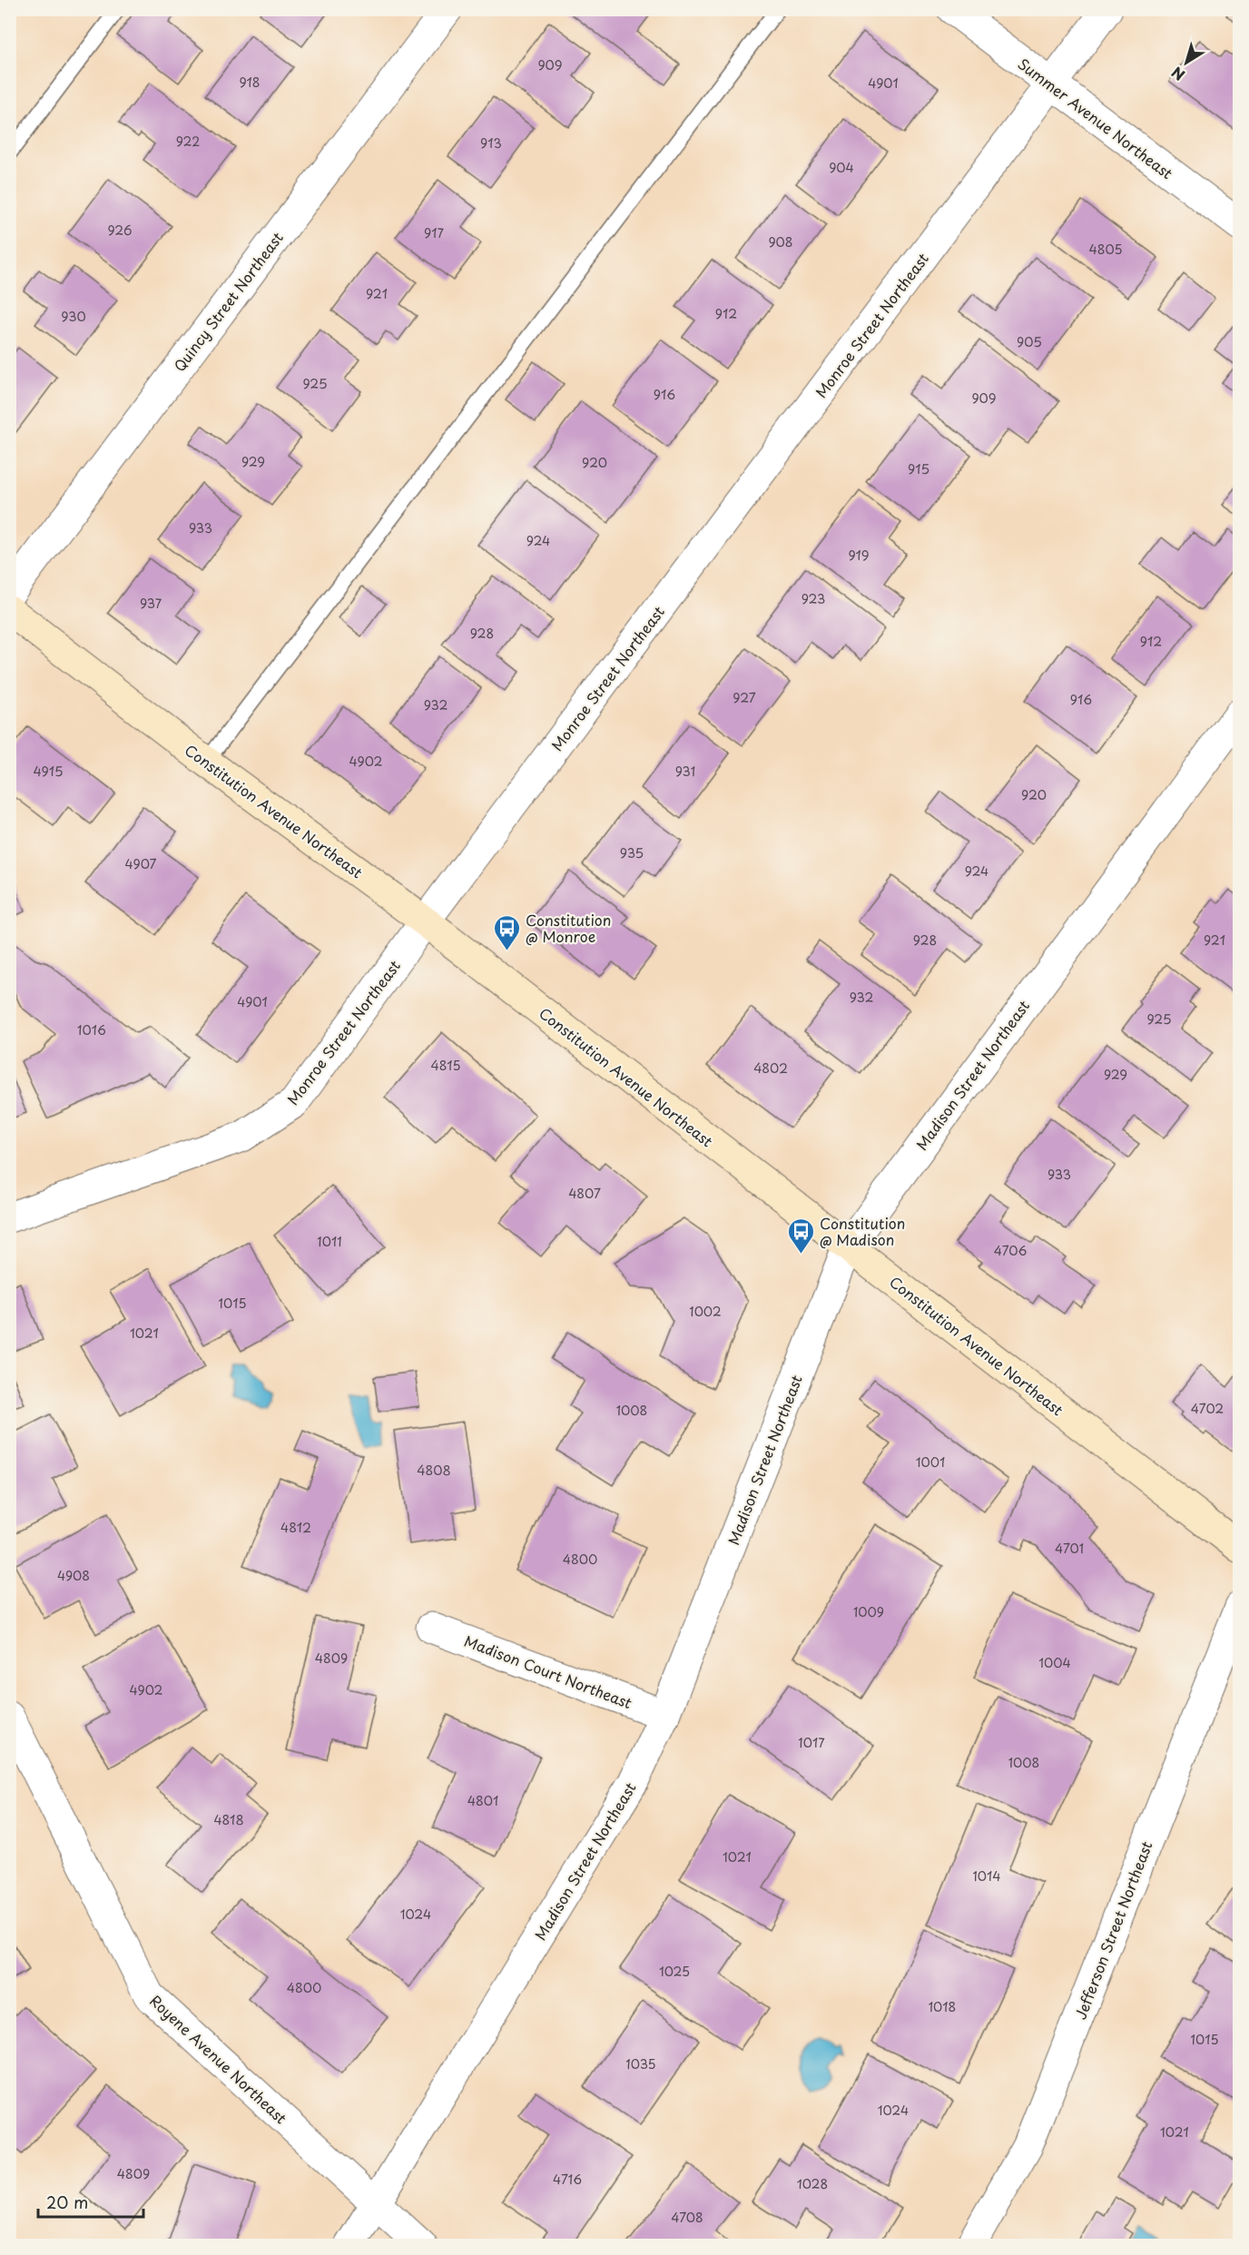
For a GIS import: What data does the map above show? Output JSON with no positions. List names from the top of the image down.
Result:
{
  "streets": {
    "street": [
      "Summer Avenue Northeast",
      "Quincy Street Northeast",
      "Monroe Street Northeast",
      "Constitution Avenue Northeast",
      "Madison Street Northeast",
      "Madison Court Northeast",
      "Jefferson Street Northeast",
      "Royene Avenue Northeast"
    ]
  },
  "crossings": [
    ["Summer Avenue Northeast", "Monroe Street Northeast"],
    ["Monroe Street Northeast", "Constitution Avenue Northeast"],
    ["Constitution Avenue Northeast", "Madison Street Northeast"],
    ["Madison Street Northeast", "Madison Court Northeast"],
    ["Madison Street Northeast", "Royene Avenue Northeast"]
  ],
  "places": {
    "bus stop": ["Constitution @ Monroe", "Constitution @ Madison"]
  },
  "house_numbers": [
    "909",
    "918",
    "4901",
    "922",
    "913",
    "904",
    "926",
    "917",
    "908",
    "4805",
    "921",
    "912",
    "930",
    "905",
    "925",
    "916",
    "909",
    "929",
    "920",
    "915",
    "933",
    "924",
    "919",
    "923",
    "937",
    "928",
    "912",
    "927",
    "916",
    "932",
    "4902",
    "4915",
    "931",
    "920",
    "935",
    "4907",
    "924",
    "928",
    "921",
    "932",
    "4901",
    "925",
    "1016",
    "4815",
    "4802",
    "929",
    "933",
    "4807",
    "1011",
    "4706",
    "1015",
    "1002",
    "1021",
    "4702",
    "1008",
    "1001",
    "4808",
    "4812",
    "4701",
    "4800",
    "4908",
    "1009",
    "4809",
    "1004",
    "4902",
    "1017",
    "1008",
    "4801",
    "4818",
    "1021",
    "1014",
    "1024",
    "1025",
    "4800",
    "1018",
    "1015",
    "1035",
    "1024",
    "1021",
    "4809",
    "4716",
    "1028",
    "4708"
  ],
  "scale_bar": "20 m",
  "north": "bottom left"
}
